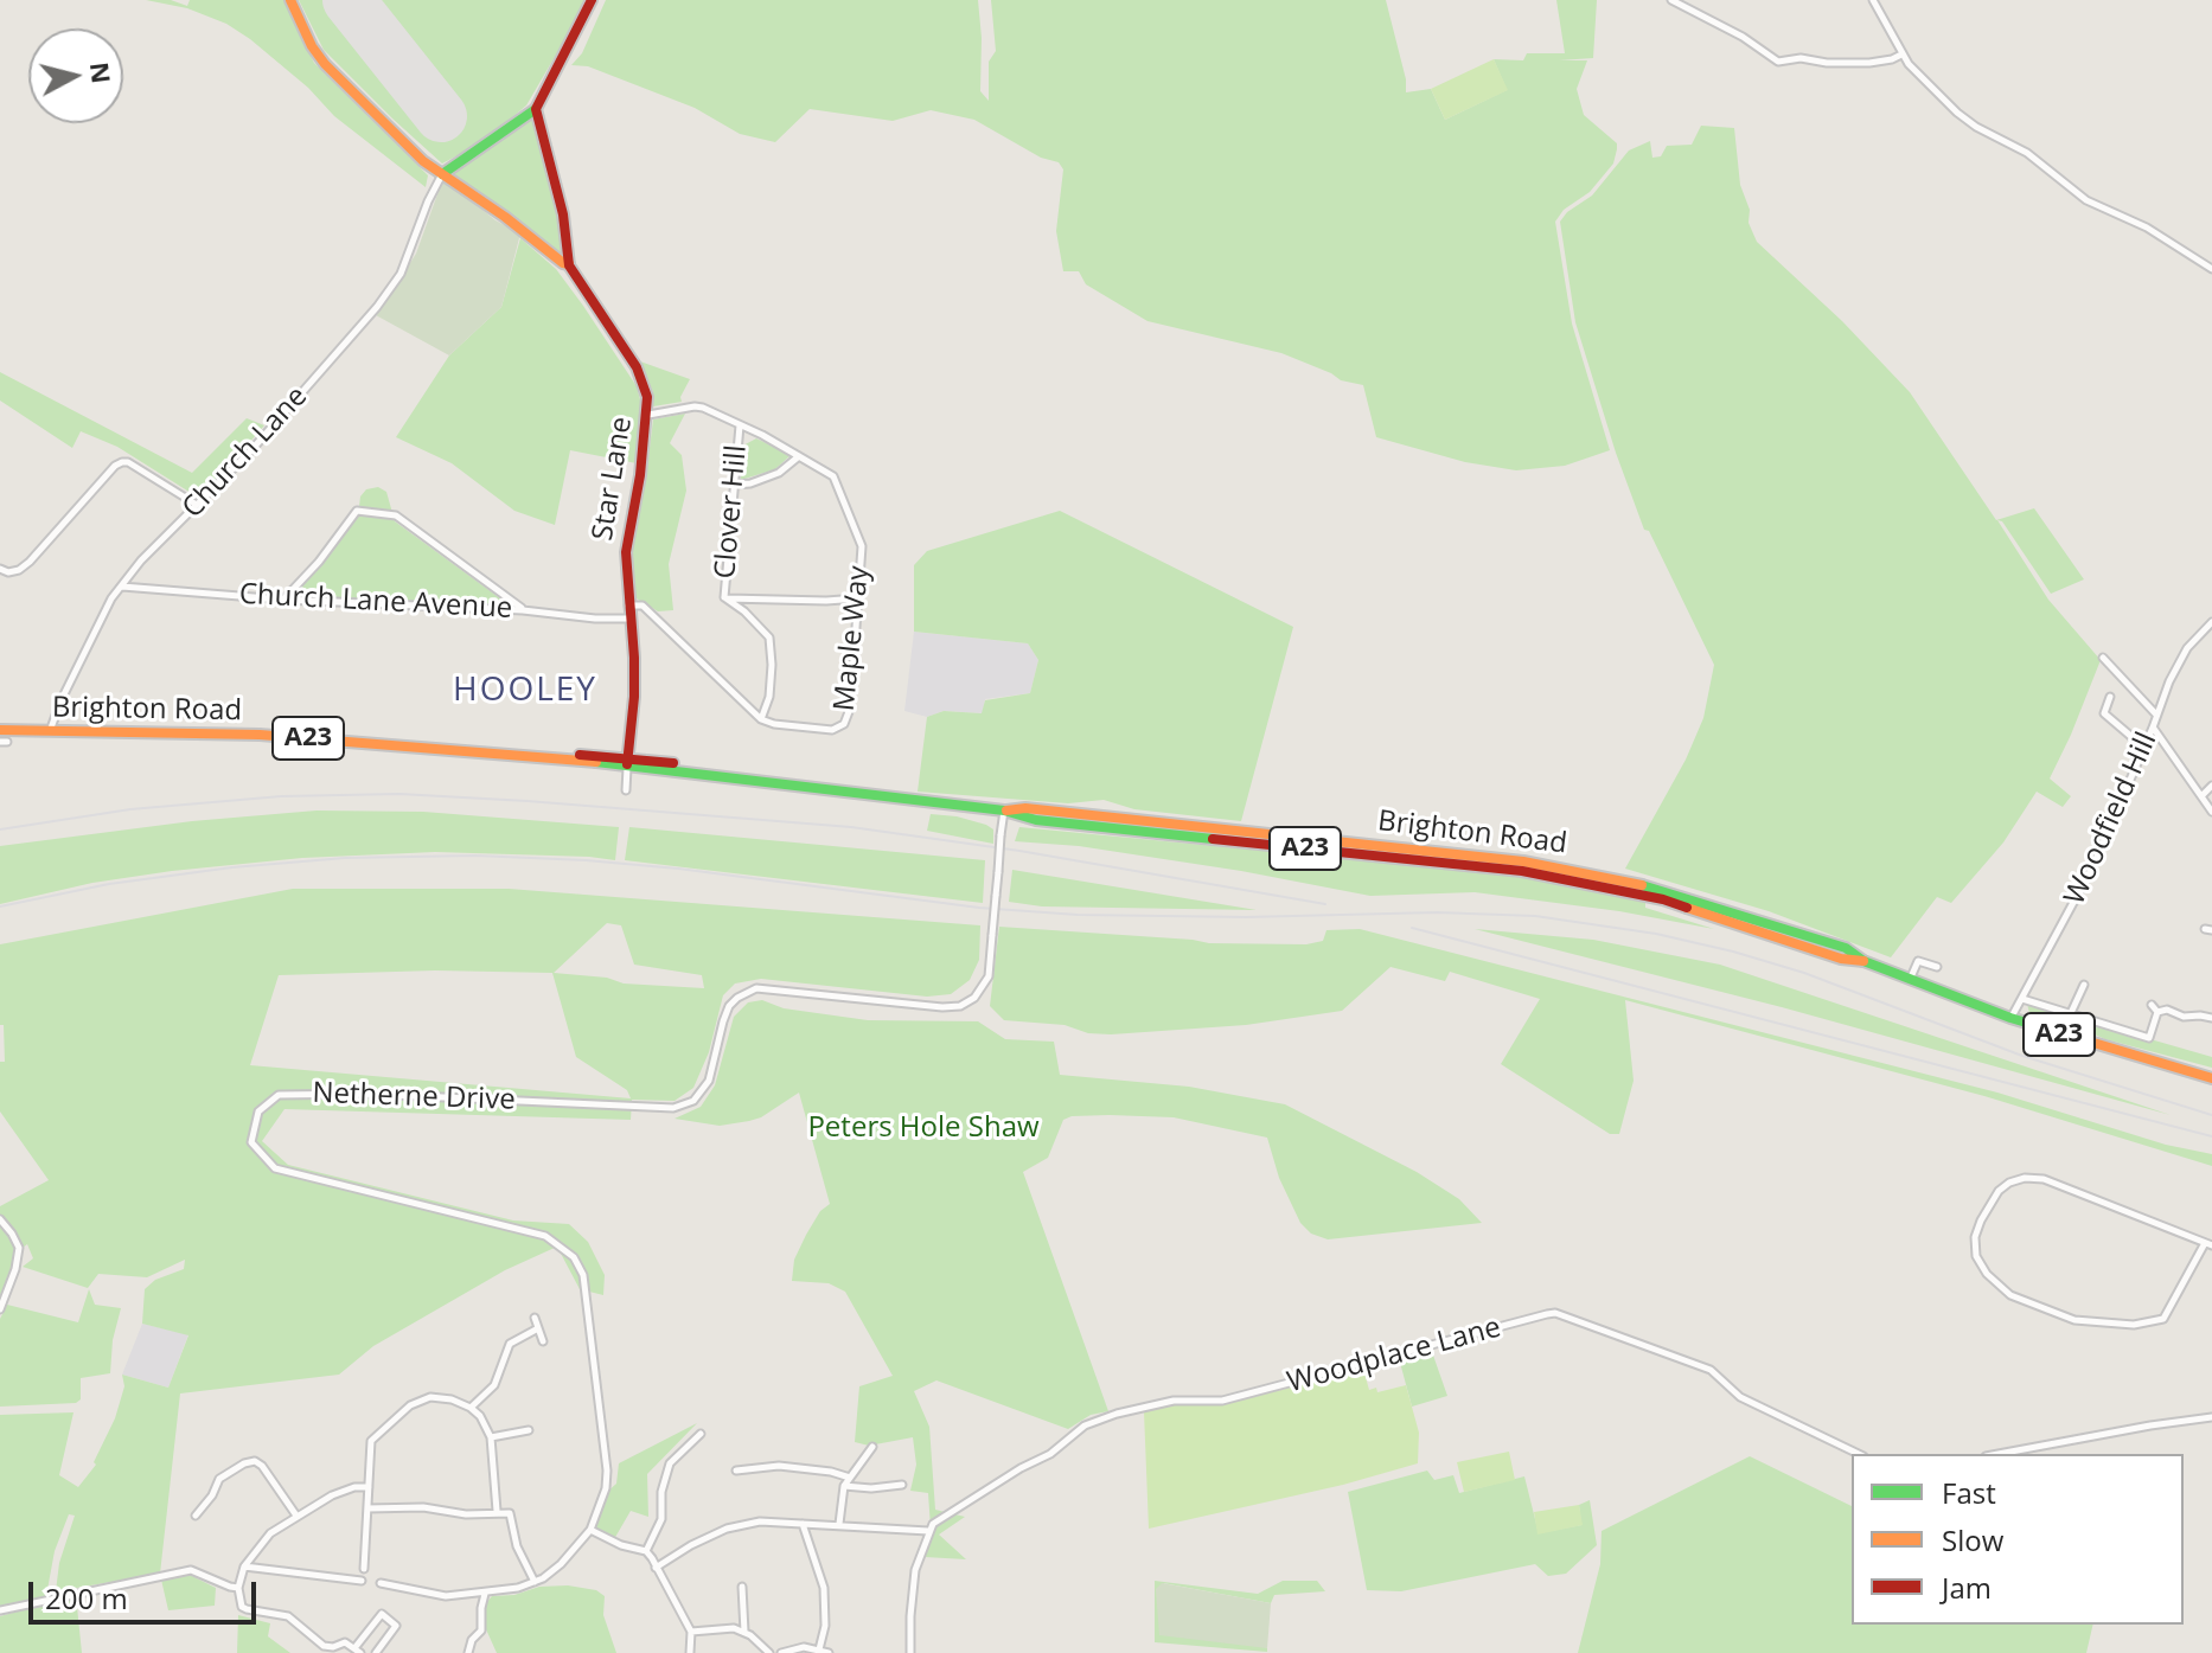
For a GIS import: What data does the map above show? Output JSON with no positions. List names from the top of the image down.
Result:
{
  "streets": {
    "main road": ["Star Lane", "Brighton Road", "A23"],
    "street": [
      "Church Lane",
      "Clover Hill",
      "Church Lane Avenue",
      "Maple Way",
      "Woodfield Hill",
      "Netherne Drive",
      "Woodplace Lane"
    ]
  },
  "crossings": [
    ["Church Lane", "Star Lane"],
    ["Church Lane", "Church Lane Avenue"],
    ["Church Lane", "Brighton Road"],
    ["Star Lane", "Church Lane Avenue"],
    ["Star Lane", "Maple Way"],
    ["Star Lane", "Brighton Road"],
    ["Clover Hill", "Maple Way"],
    ["Brighton Road", "Woodfield Hill"],
    ["Brighton Road", "Netherne Drive"]
  ],
  "districts": ["HOOLEY"],
  "parks": ["Peters Hole Shaw"],
  "legend": ["Fast", "Slow", "Jam"],
  "scale_bar": "200 m",
  "north": "right"
}
